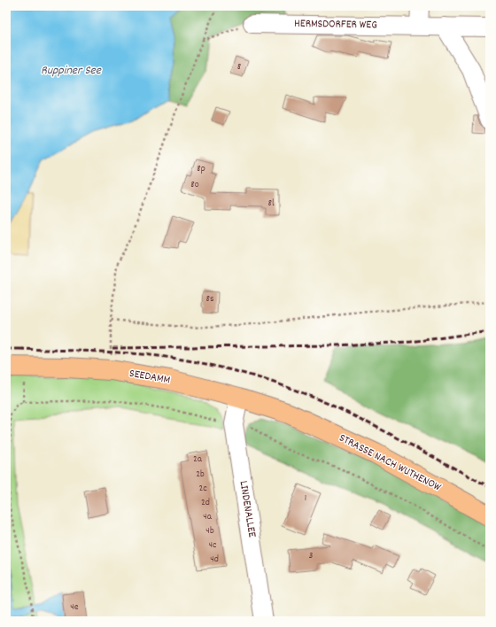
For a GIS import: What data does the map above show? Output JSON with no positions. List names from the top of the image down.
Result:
{
  "streets": {
    "main road": ["SEEDAMM", "STRASSE NACH WUTHENOW"],
    "street": ["HERMSDORFER WEG", "LINDENALLEE"]
  },
  "crossings": [
    ["SEEDAMM", "STRASSE NACH WUTHENOW"],
    ["SEEDAMM", "LINDENALLEE"]
  ],
  "water": ["Ruppiner See"],
  "house_numbers": [
    "8",
    "8p",
    "8o",
    "8l",
    "8s",
    "2a",
    "2b",
    "2c",
    "1",
    "2d",
    "4a",
    "4b",
    "4c",
    "3",
    "4d",
    "4e"
  ]
}
